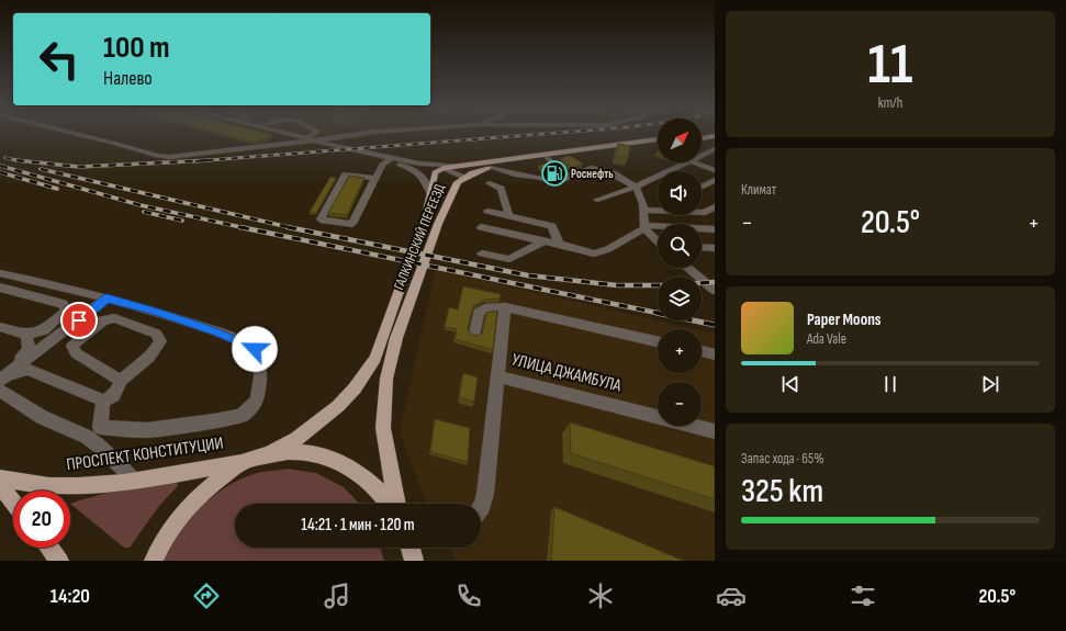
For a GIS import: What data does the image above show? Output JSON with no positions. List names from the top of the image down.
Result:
{
  "streets": {
    "main road": ["ГАЛКИНСКИЙ ПЕРЕЕЗД", "ПРОСПЕКТ КОНСТИТУЦИИ"],
    "street": ["УЛИЦА ДЖАМБУЛА"]
  },
  "places": {
    "fuel station": ["Роснефть"]
  },
  "north": "top right",
  "page": {
    "tile": [
      ["11", "km/h"],
      "Климат",
      ["Запас хода · 65%", "325 km"]
    ],
    "turn": ["100 m", "Налево"],
    "map_buttons": ["+", "−"],
    "heat": ["−", "20.5°", "+"],
    "song": ["Paper Moons", "Ada Vale"],
    "limit": "20",
    "trip": "14:21 · 1 мин · 120 m",
    "tabs": ["14:20", "20.5°"]
  }
}
